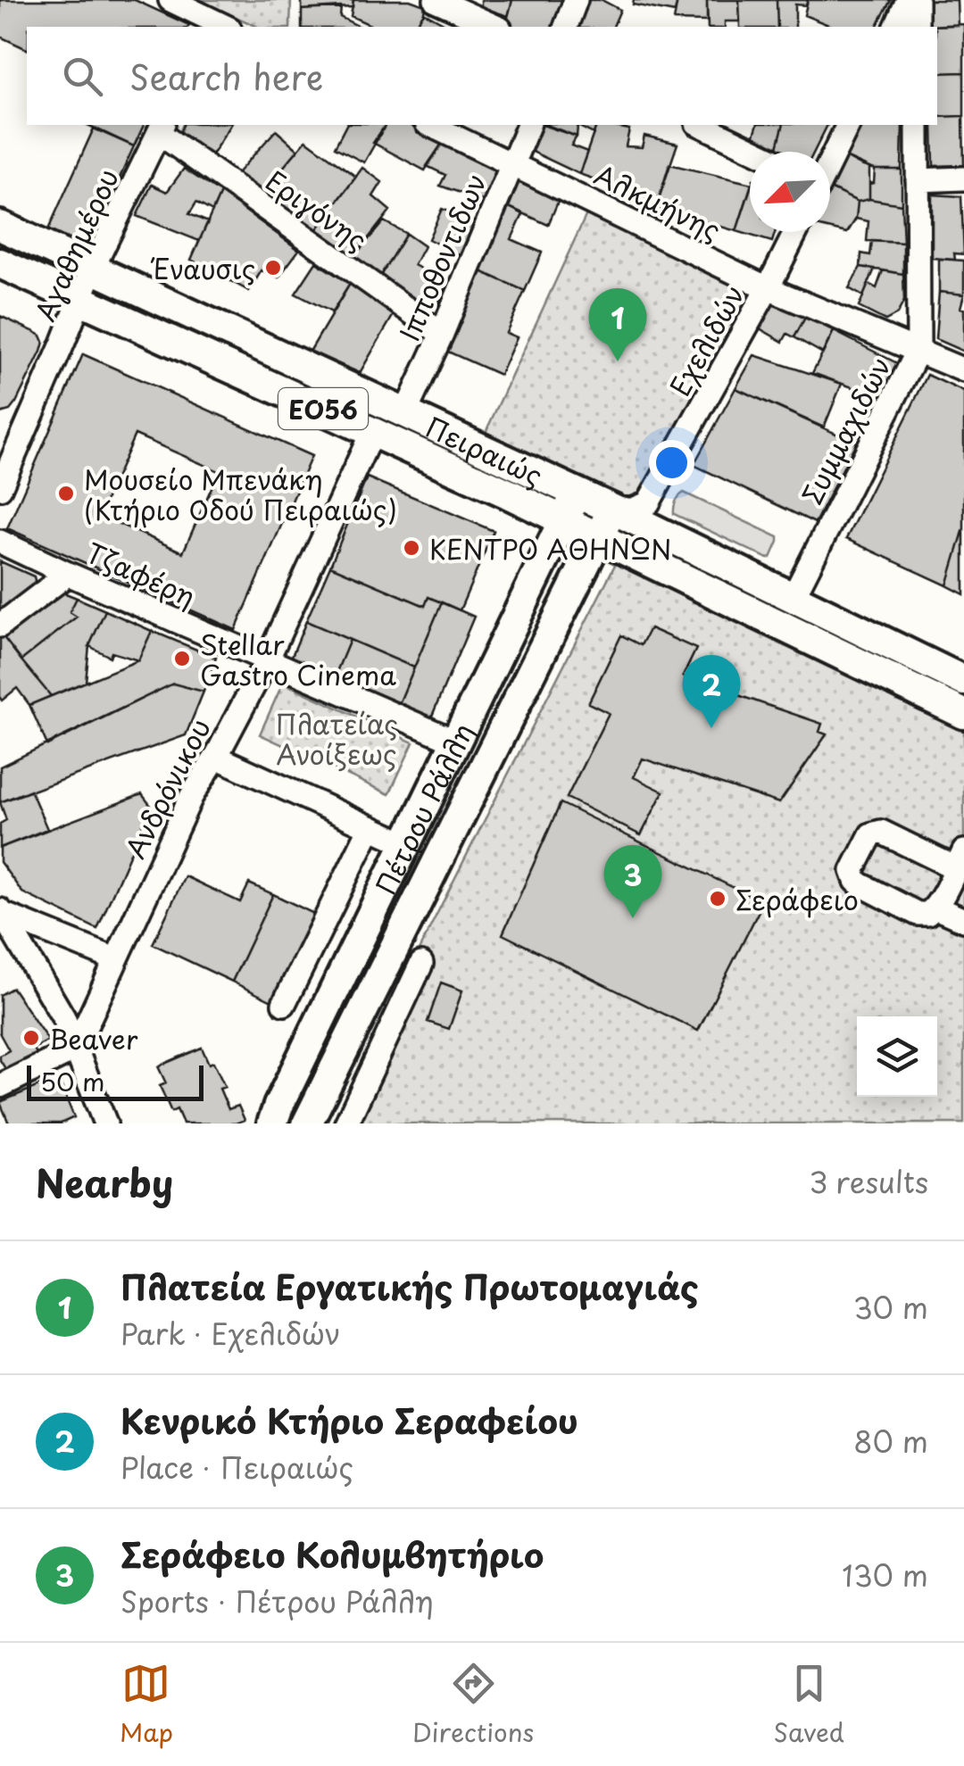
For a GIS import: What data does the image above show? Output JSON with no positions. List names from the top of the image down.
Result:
{
  "streets": {
    "main road": ["ΕΟ56", "Πειραιώς", "Πέτρου Ράλλη"],
    "street": [
      "Αλκμήνης",
      "Εριγόνης",
      "Αγαθημέρου",
      "Ιπποθοντιδων",
      "Εχελιδών",
      "Συμμαχιδών",
      "Τζαφέρη",
      "Ανδρόνικου"
    ]
  },
  "crossings": [
    ["Αλκμήνης", "Ιπποθοντιδων"],
    ["Αλκμήνης", "Εχελιδών"],
    ["Αλκμήνης", "Συμμαχιδών"],
    ["Εριγόνης", "Αγαθημέρου"],
    ["Εριγόνης", "Ιπποθοντιδων"],
    ["Αγαθημέρου", "Πειραιώς"],
    ["Ιπποθοντιδων", "Πειραιώς"],
    ["Εχελιδών", "Πειραιώς"],
    ["Εχελιδών", "Πέτρου Ράλλη"],
    ["Συμμαχιδών", "Πειραιώς"],
    ["Πειραιώς", "Ανδρόνικου"],
    ["Πειραιώς", "Πέτρου Ράλλη"],
    ["Τζαφέρη", "Ανδρόνικου"],
    ["Τζαφέρη", "Πέτρου Ράλλη"]
  ],
  "parks": ["Πλατείας Ανοίξεως"],
  "places": [
    "Έναυσις",
    "Μουσείο Μπενάκη (Κτήριο Οδού Πειραιώς)",
    "ΚΕΝΤΡΟ ΑΘΗΝΩΝ",
    "Stellar Gastro Cinema",
    "Σεράφειο",
    "Beaver"
  ],
  "scale_bar": "50 m",
  "north": "bottom left",
  "page": {
    "search": "Search here",
    "pins": ["1", "2", "3"],
    "scale": "50 m",
    "heading": ["Nearby", "3 results"],
    "list": [
      {
        "mark": "1",
        "name": "Πλατεία Εργατικής Πρωτομαγιάς",
        "note": "Park · Εχελιδών",
        "value": "30 m"
      },
      {
        "mark": "2",
        "name": "Κενρικό Κτήριο Σεραφείου",
        "note": "Place · Πειραιώς",
        "value": "80 m"
      },
      {
        "mark": "3",
        "name": "Σεράφειο Κολυμβητήριο",
        "note": "Sports · Πέτρου Ράλλη",
        "value": "130 m"
      }
    ],
    "nav": ["Map", "Directions", "Saved"]
  }
}
